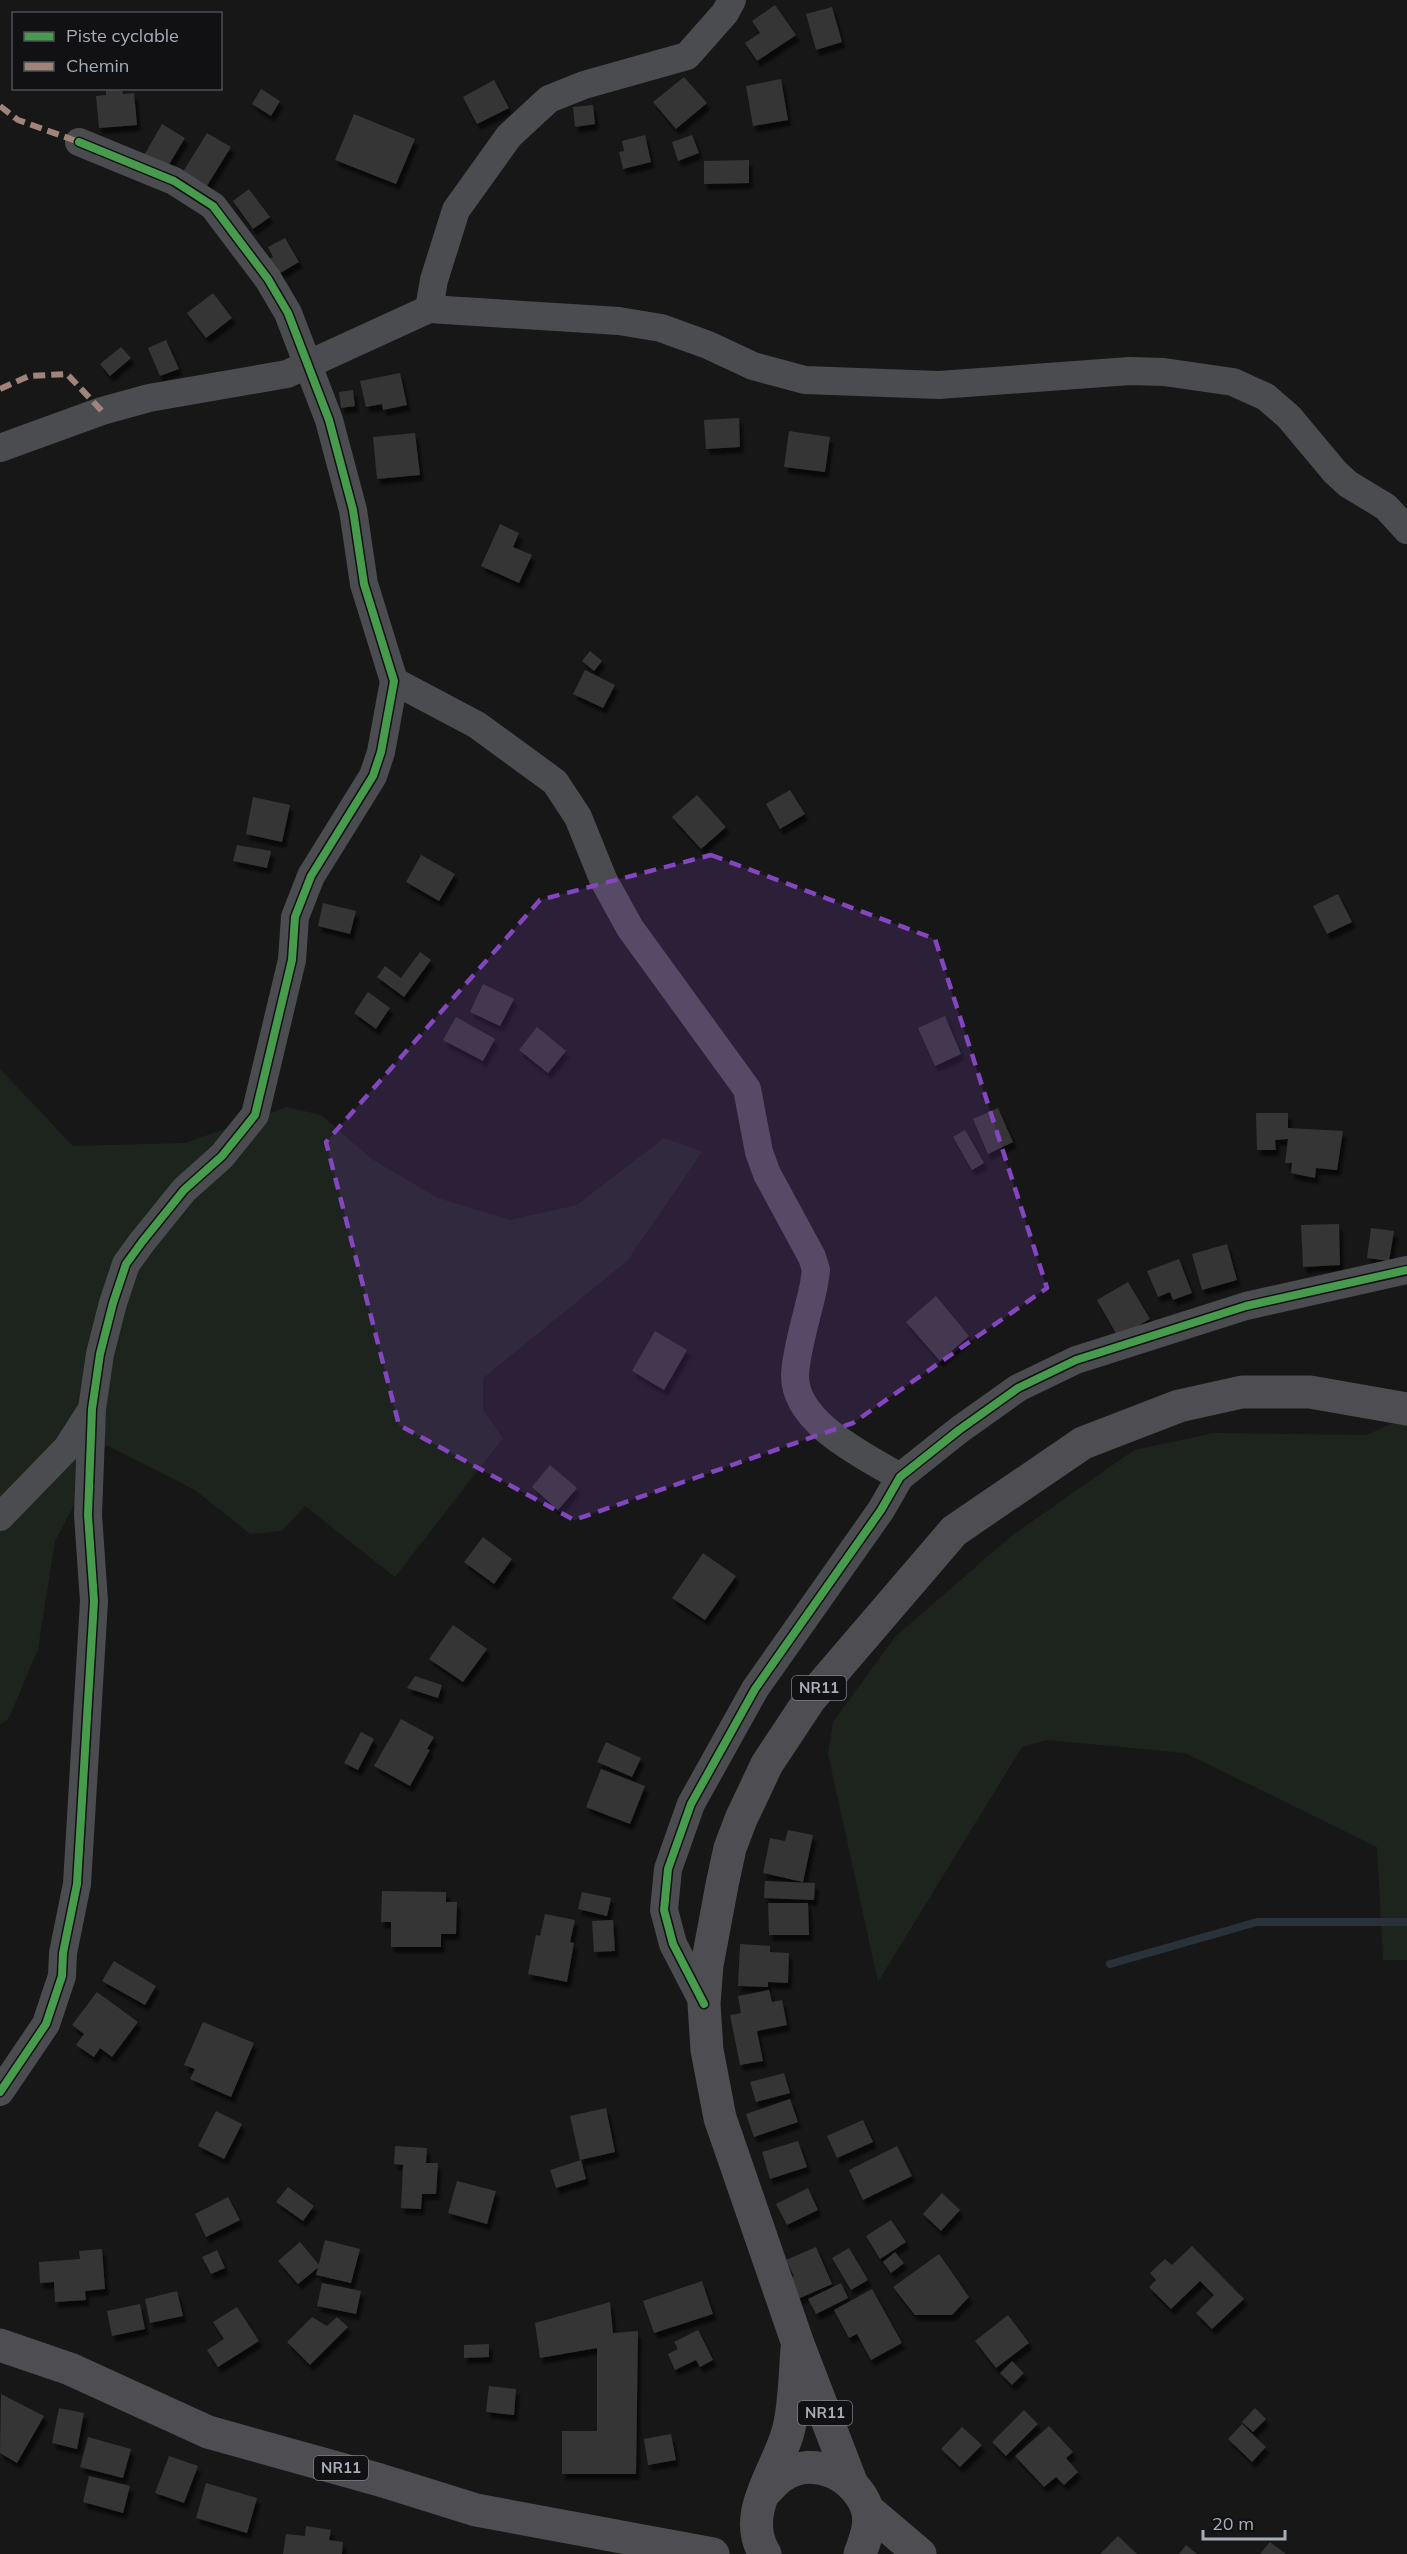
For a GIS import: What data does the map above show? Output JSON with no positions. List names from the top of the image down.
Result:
{
  "streets": {
    "highway": ["NR11"]
  },
  "legend": ["Piste cyclable", "Chemin"],
  "scale_bar": "20 m"
}
